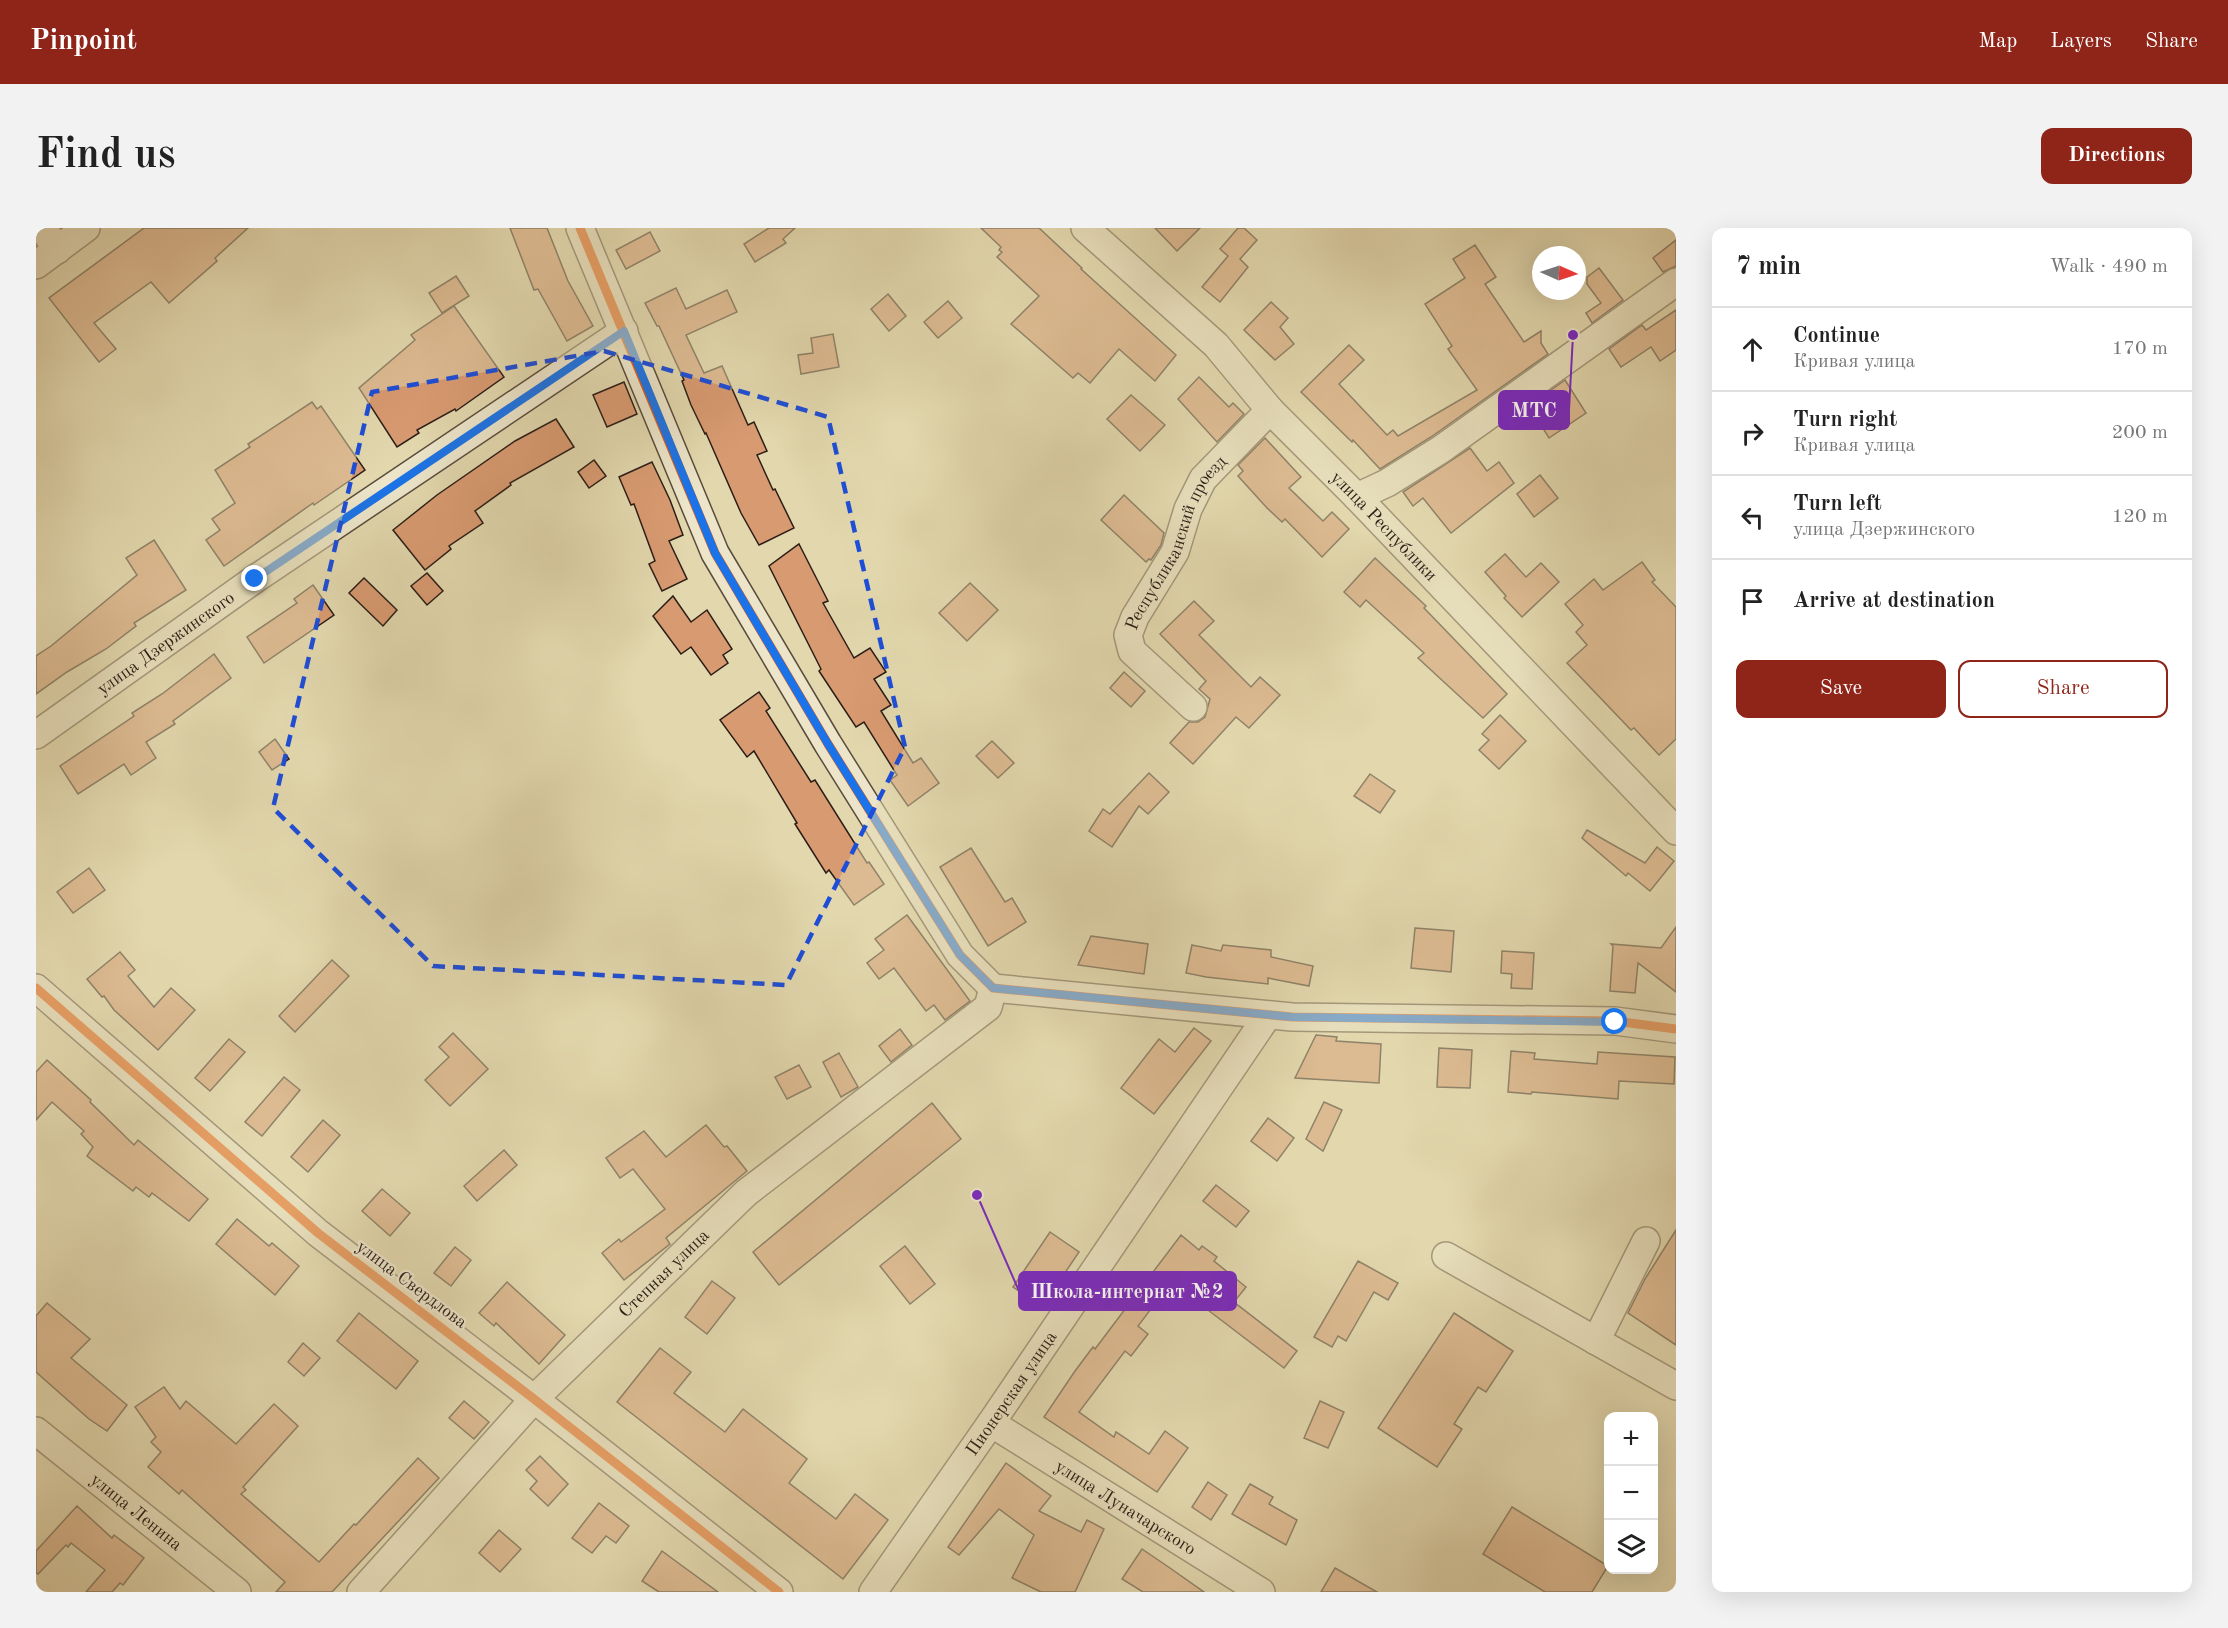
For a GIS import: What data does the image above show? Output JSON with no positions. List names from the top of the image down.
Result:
{
  "streets": {
    "street": [
      "улица Республики",
      "Республиканский проезд",
      "улица Дзержинского",
      "Степная улица",
      "улица Свердлова",
      "Пионерская улица",
      "улица Луначарского",
      "улица Ленина"
    ]
  },
  "crossings": [
    ["улица Республики", "Республиканский проезд"],
    ["Степная улица", "улица Свердлова"],
    ["Пионерская улица", "улица Луначарского"]
  ],
  "places": ["МТС", "Школа-интернат №2"],
  "north": "right",
  "page": {
    "header": "Pinpoint",
    "nav": ["Map", "Layers", "Share"],
    "buttons": [
      "Directions",
      ["Save", "Share"]
    ],
    "title": "Find us",
    "heading": ["7 min", "Walk · 490 m"],
    "list": [
      ["Continue", "Кривая улица", "170 m"],
      ["Turn right", "Кривая улица", "200 m"],
      ["Turn left", "улица Дзержинского", "120 m"],
      "Arrive at destination"
    ],
    "map_buttons": ["+", "−"]
  }
}
